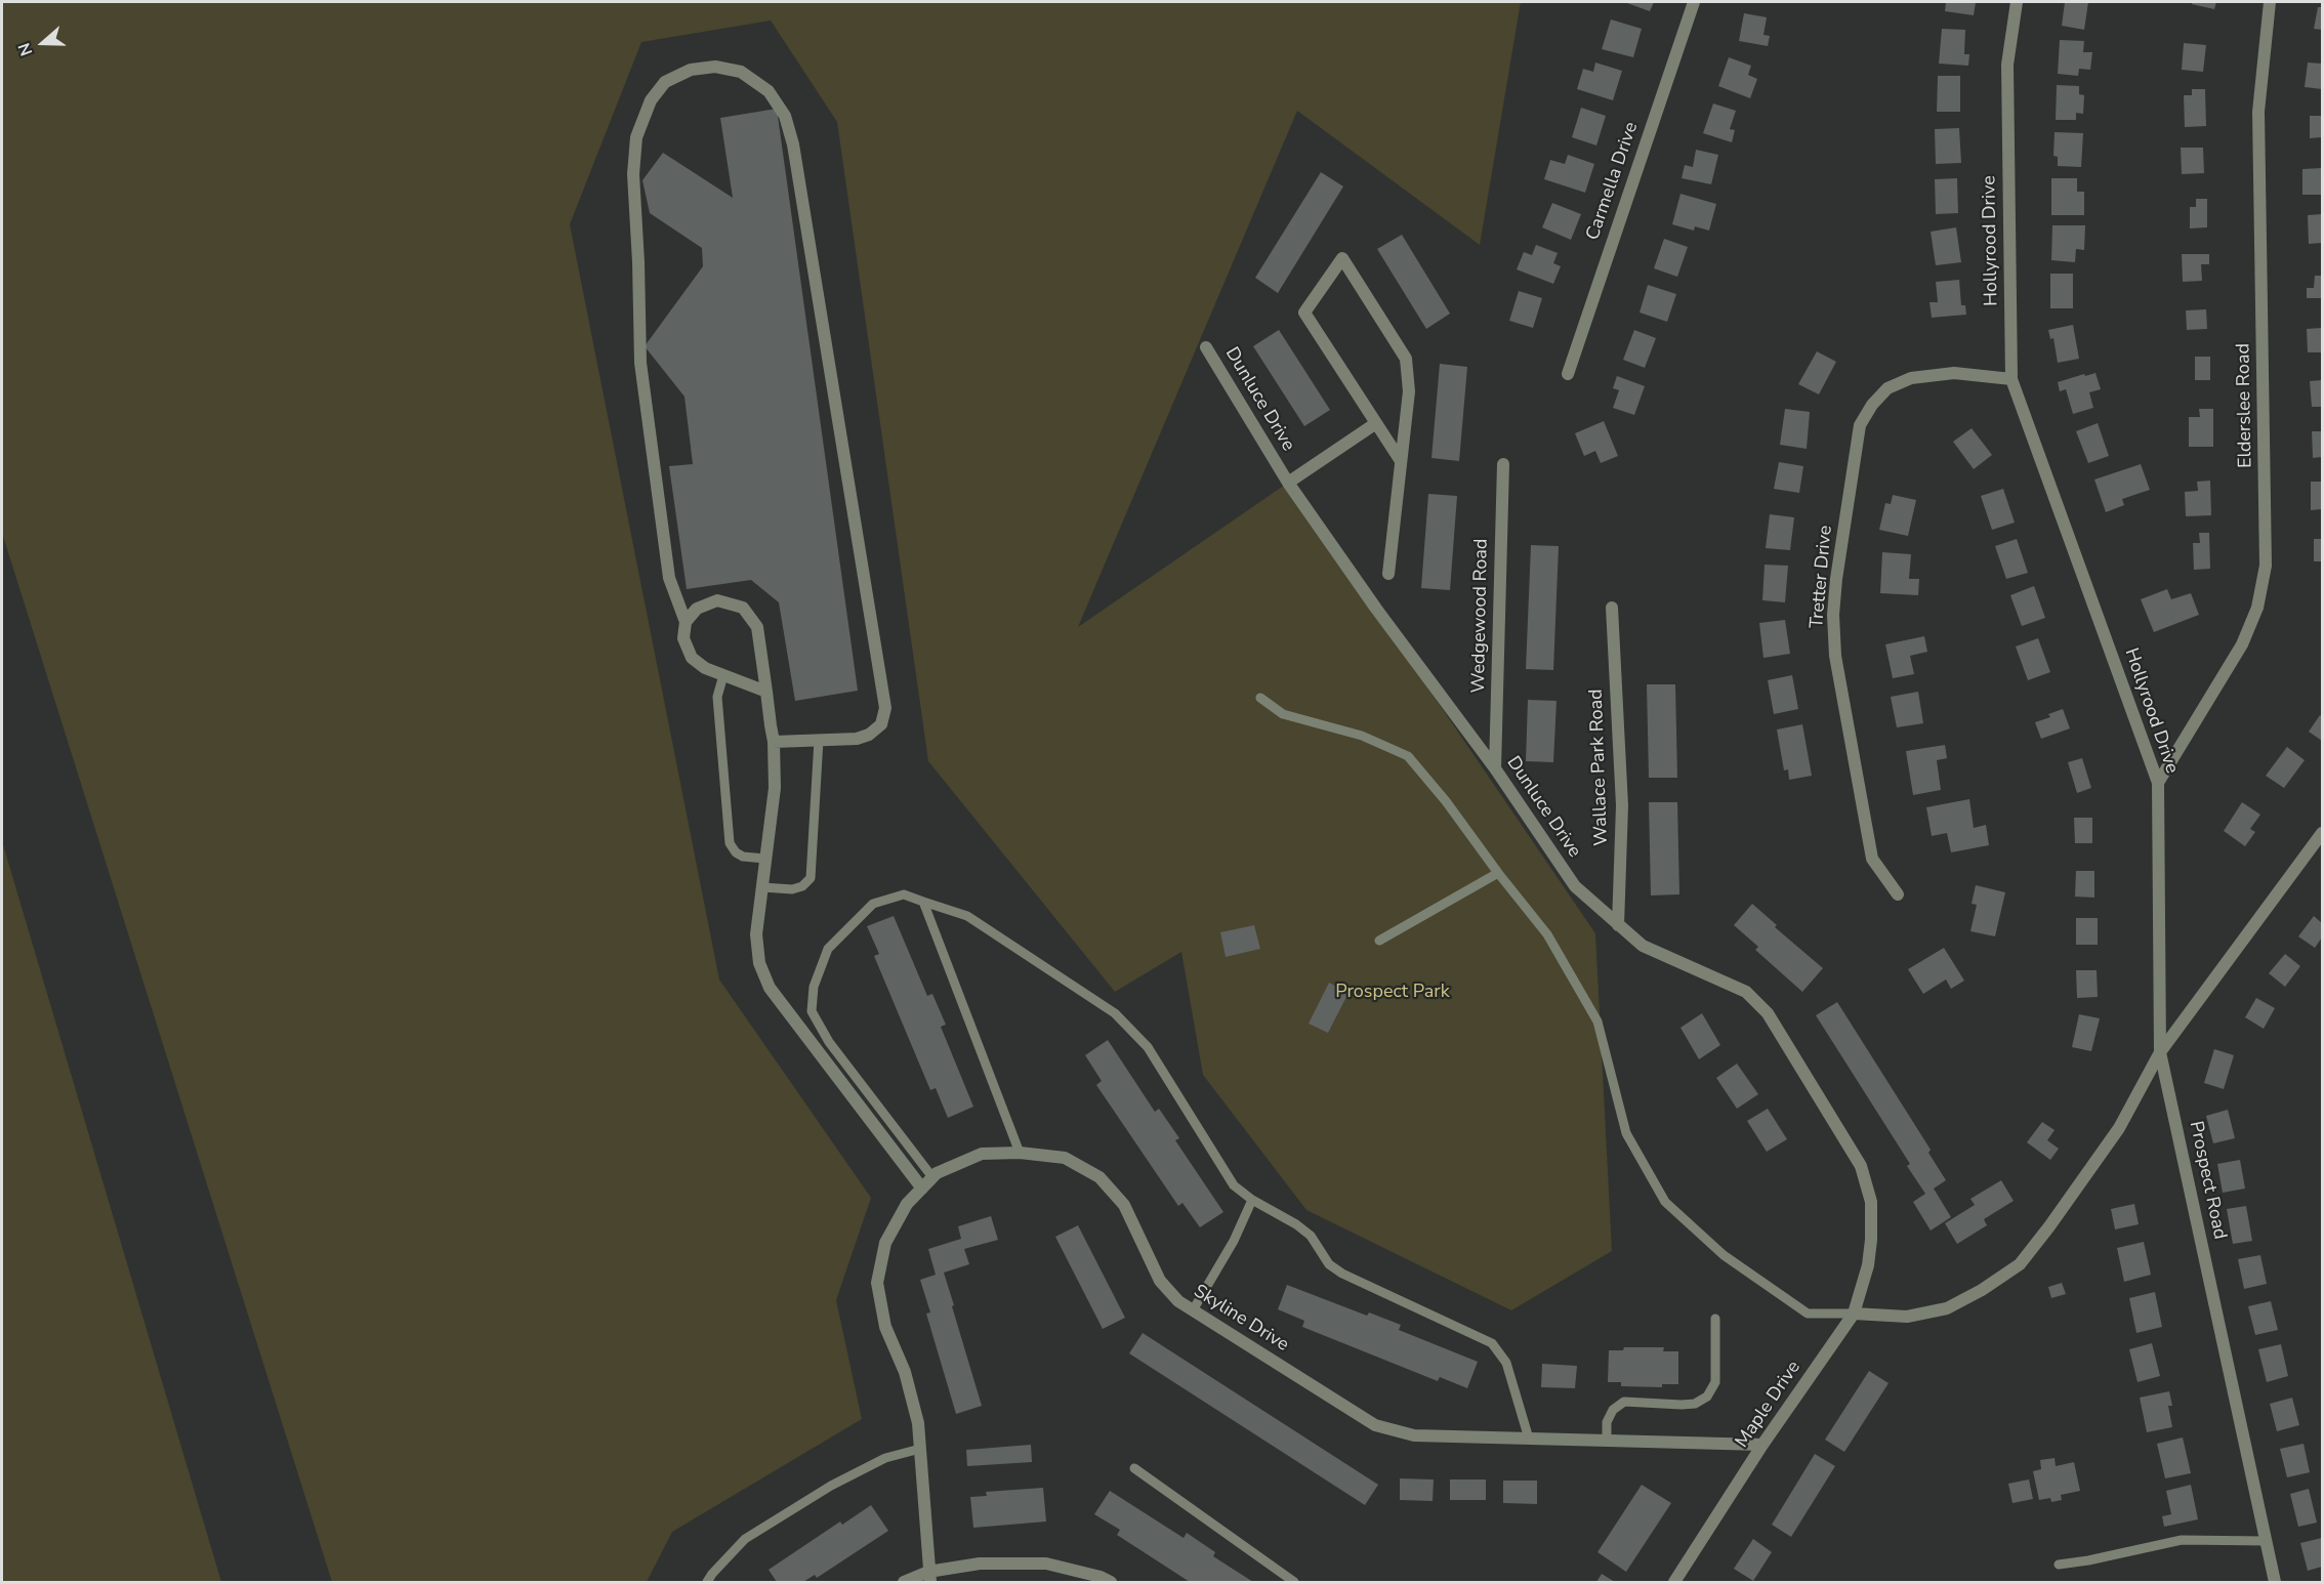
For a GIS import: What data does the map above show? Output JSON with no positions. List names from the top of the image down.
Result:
{
  "streets": {
    "street": [
      "Carmella Drive",
      "Hollyrood Drive",
      "Dunluce Drive",
      "Elderslee Road",
      "Tretter Drive",
      "Wedgewood Road",
      "Wallace Park Road",
      "Prospect Road",
      "Skyline Drive",
      "Maple Drive"
    ]
  },
  "crossings": [
    ["Hollyrood Drive", "Elderslee Road"],
    ["Hollyrood Drive", "Tretter Drive"],
    ["Hollyrood Drive", "Prospect Road"],
    ["Hollyrood Drive", "Maple Drive"],
    ["Dunluce Drive", "Wedgewood Road"],
    ["Dunluce Drive", "Wallace Park Road"],
    ["Dunluce Drive", "Maple Drive"],
    ["Skyline Drive", "Maple Drive"]
  ],
  "parks": ["Prospect Park"],
  "north": "left"
}
